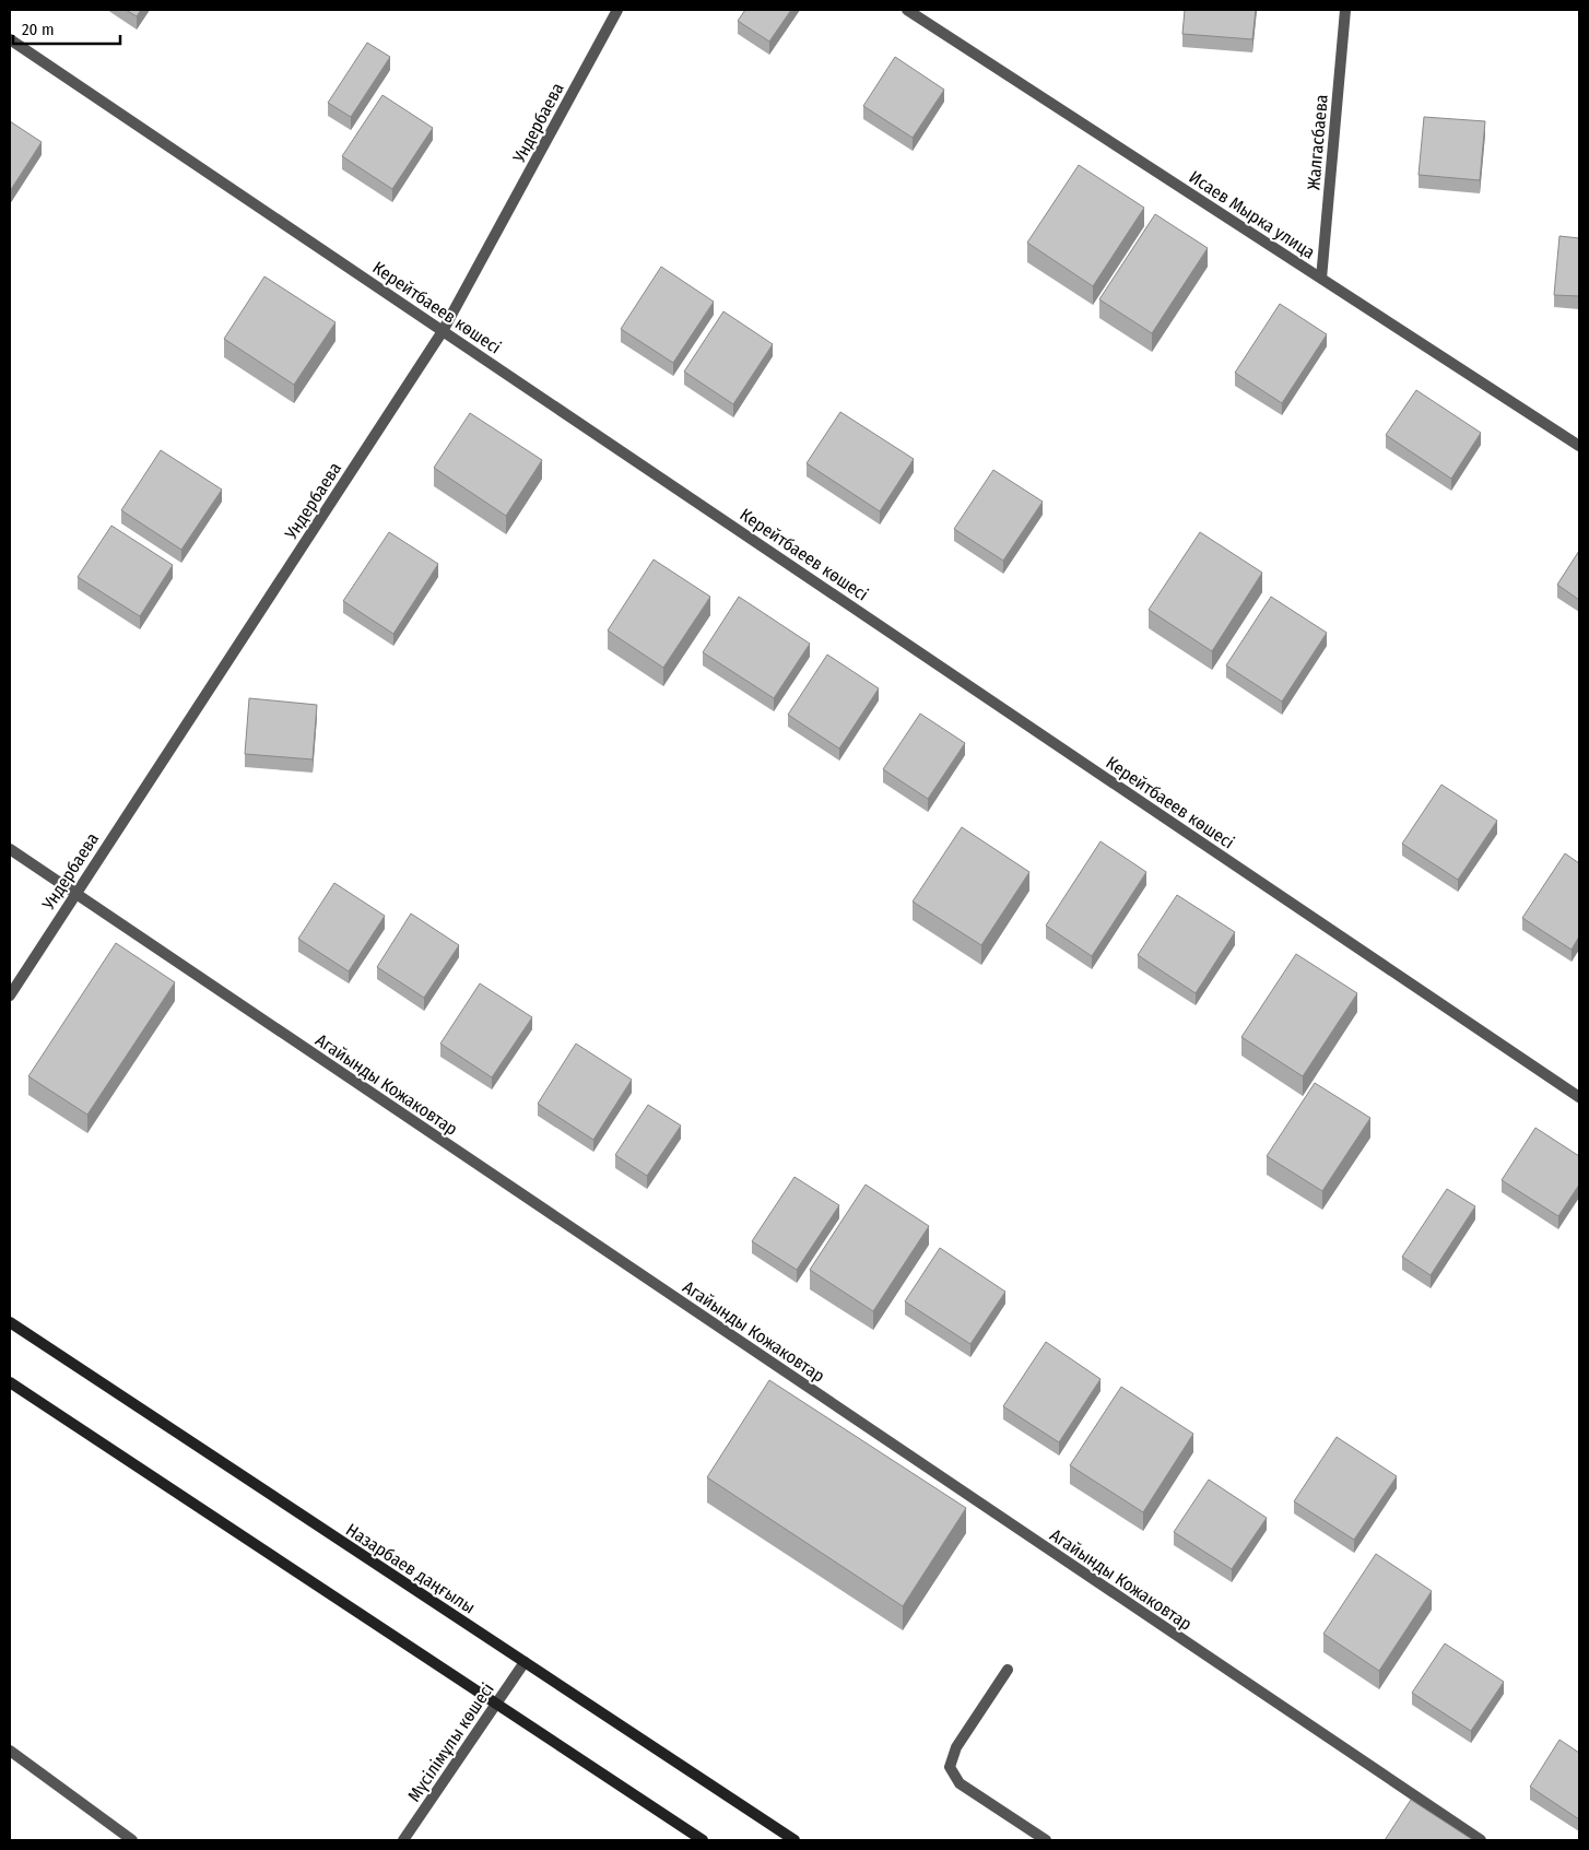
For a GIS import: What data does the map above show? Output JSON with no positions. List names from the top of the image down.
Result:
{
  "streets": {
    "main road": ["Назарбаев даңғылы"],
    "street": [
      "Ундербаева",
      "Жалгасбаева",
      "Исаев Мырка улица",
      "Керейтбаеев көшесі",
      "Агайынды Кожаковтар",
      "Мүсілімұлы көшесі"
    ]
  },
  "crossings": [
    ["Ундербаева", "Керейтбаеев көшесі"],
    ["Ундербаева", "Агайынды Кожаковтар"],
    ["Жалгасбаева", "Исаев Мырка улица"],
    ["Назарбаев даңғылы", "Мүсілімұлы көшесі"]
  ],
  "scale_bar": "20 m"
}
